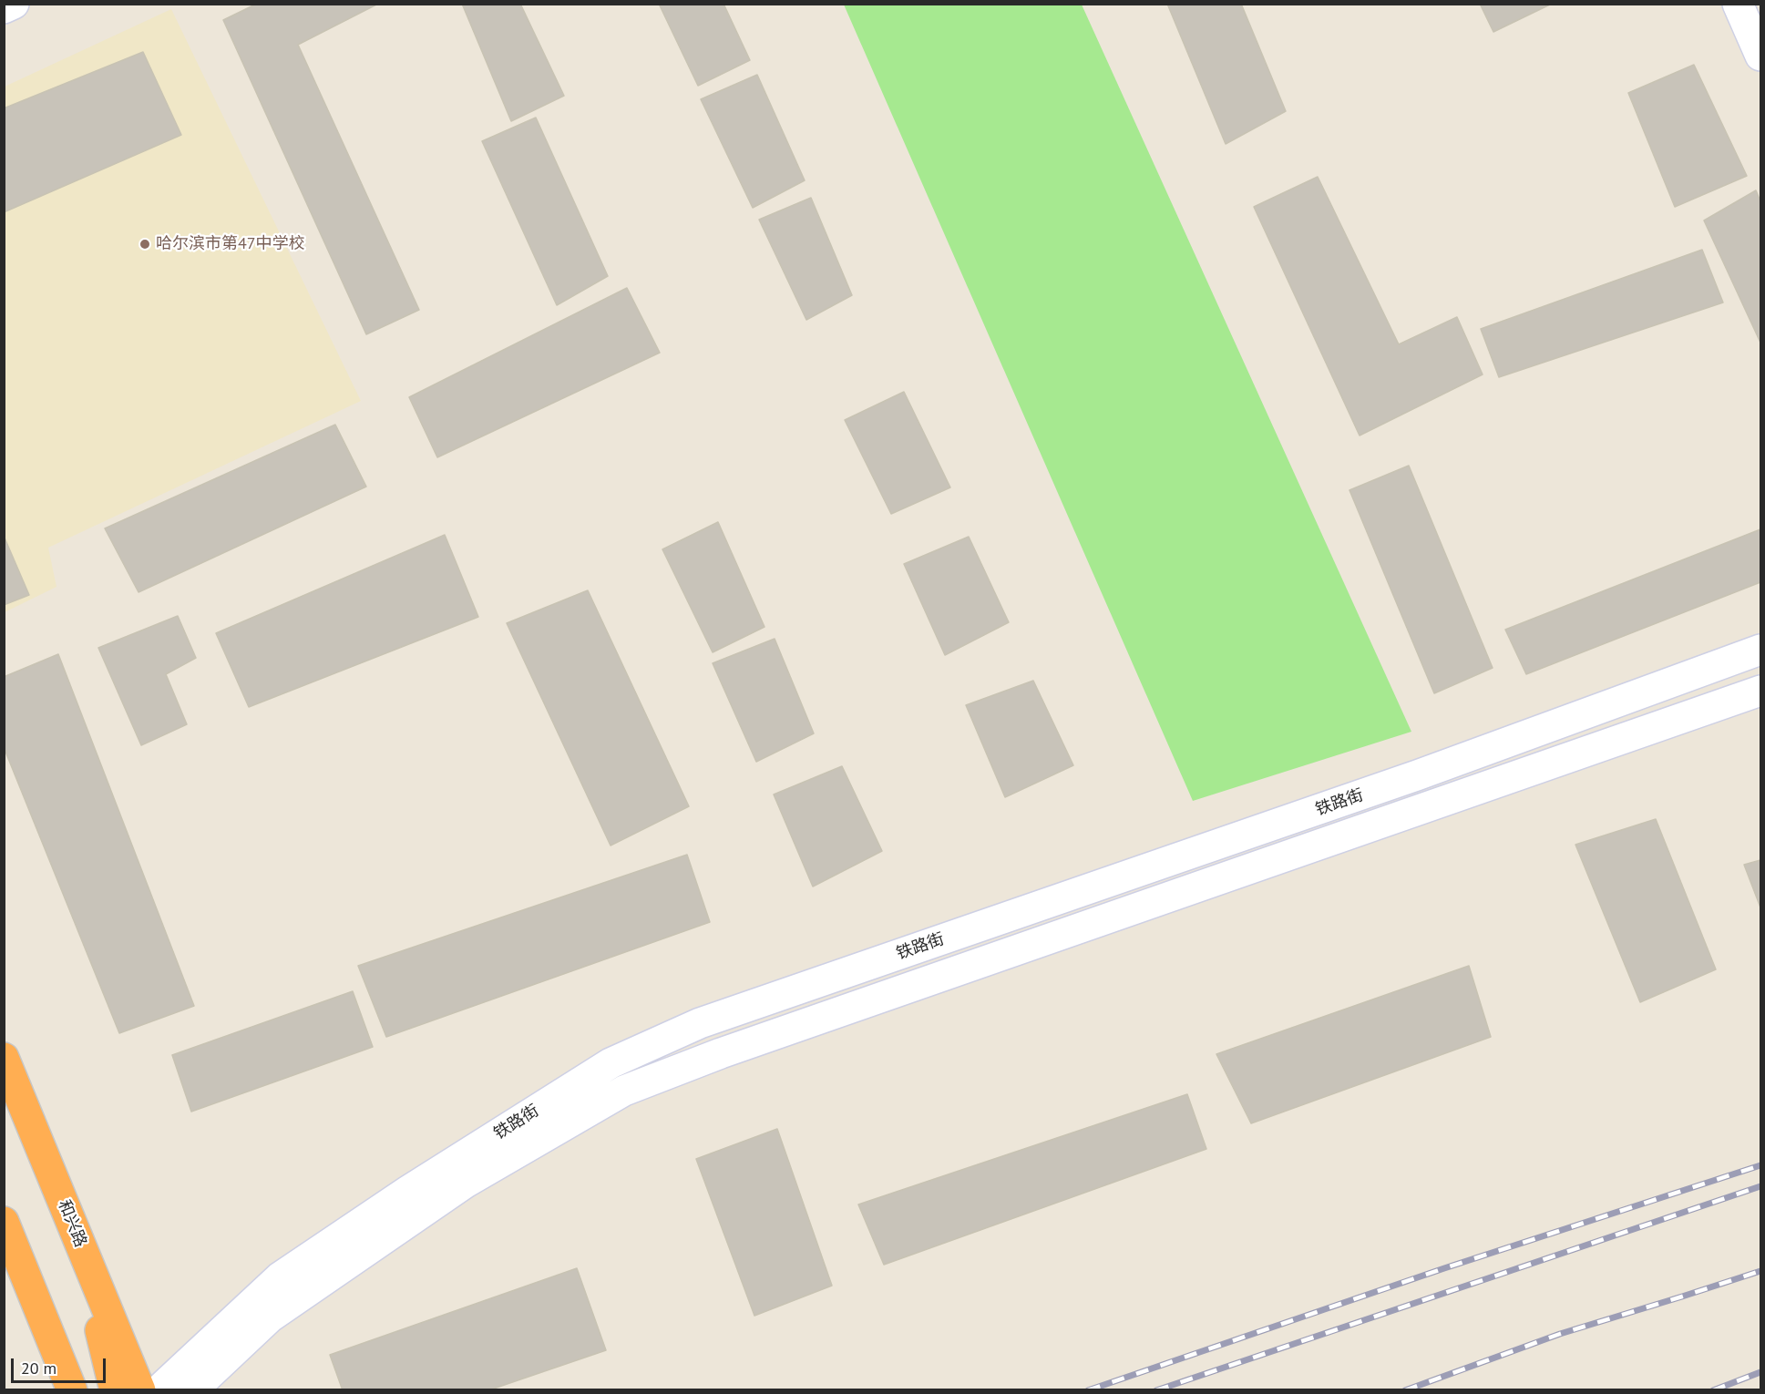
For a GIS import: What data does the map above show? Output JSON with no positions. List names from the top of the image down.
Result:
{
  "streets": {
    "highway": ["和兴路"],
    "main road": ["铁路街"]
  },
  "places": ["哈尔滨市第47中学校"],
  "scale_bar": "20 m"
}
